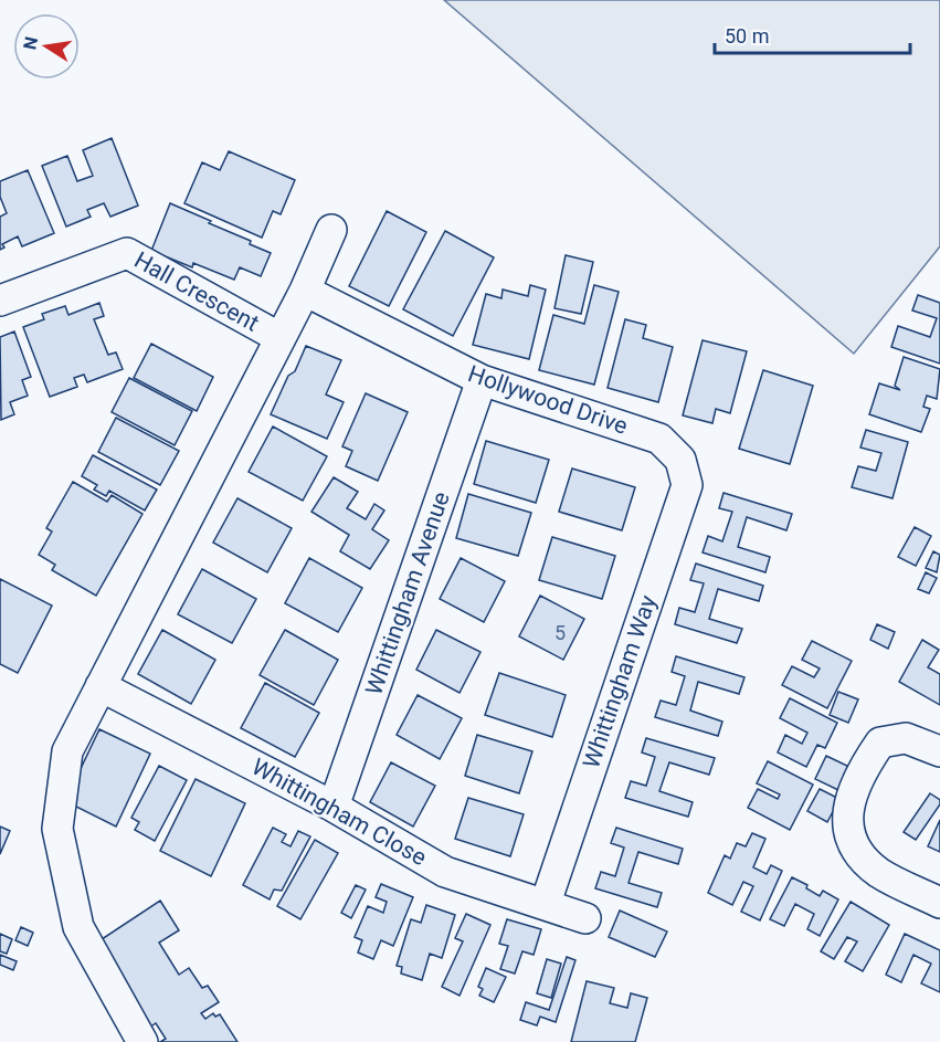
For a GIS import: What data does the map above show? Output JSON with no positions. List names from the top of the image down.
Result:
{
  "streets": {
    "street": [
      "Hall Crescent",
      "Hollywood Drive",
      "Whittingham Avenue",
      "Whittingham Way",
      "Whittingham Close"
    ]
  },
  "crossings": [
    ["Hollywood Drive", "Whittingham Avenue"],
    ["Hollywood Drive", "Whittingham Way"],
    ["Whittingham Avenue", "Whittingham Close"],
    ["Whittingham Way", "Whittingham Close"]
  ],
  "house_numbers": ["5"],
  "scale_bar": "50 m",
  "north": "left"
}
